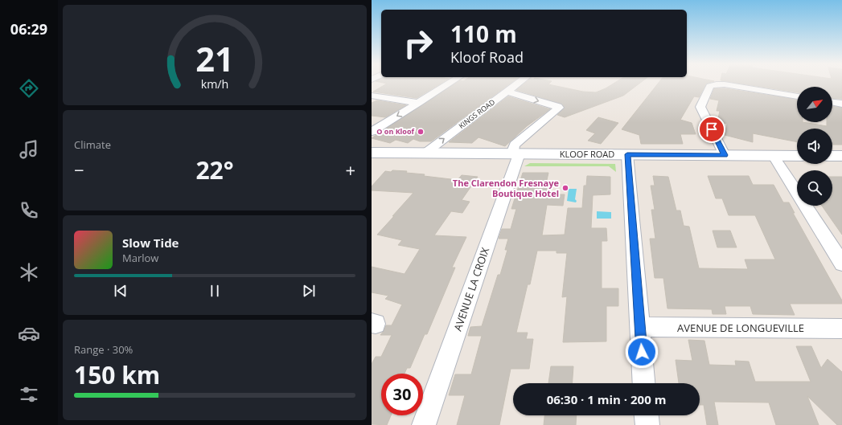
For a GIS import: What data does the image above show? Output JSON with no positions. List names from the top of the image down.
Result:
{
  "streets": {
    "main road": ["KLOOF ROAD"],
    "street": ["KINGS ROAD", "AVENUE LA CROIX", "AVENUE DE LONGUEVILLE"]
  },
  "crossings": [
    ["KINGS ROAD", "KLOOF ROAD"],
    ["KINGS ROAD", "AVENUE LA CROIX"],
    ["KLOOF ROAD", "AVENUE LA CROIX"]
  ],
  "places": ["O on Kloof", "The Clarendon Fresnaye Boutique Hotel"],
  "north": "top right",
  "page": {
    "tabs": "06:29",
    "turn": ["110 m", "Kloof Road"],
    "tile": [
      "Climate",
      ["Range · 30%", "150 km"]
    ],
    "heat": ["−", "22°", "+"],
    "song": ["Slow Tide", "Marlow"],
    "limit": "30",
    "trip": "06:30 · 1 min · 200 m",
    "gauge": ["21", "km/h"]
  }
}
